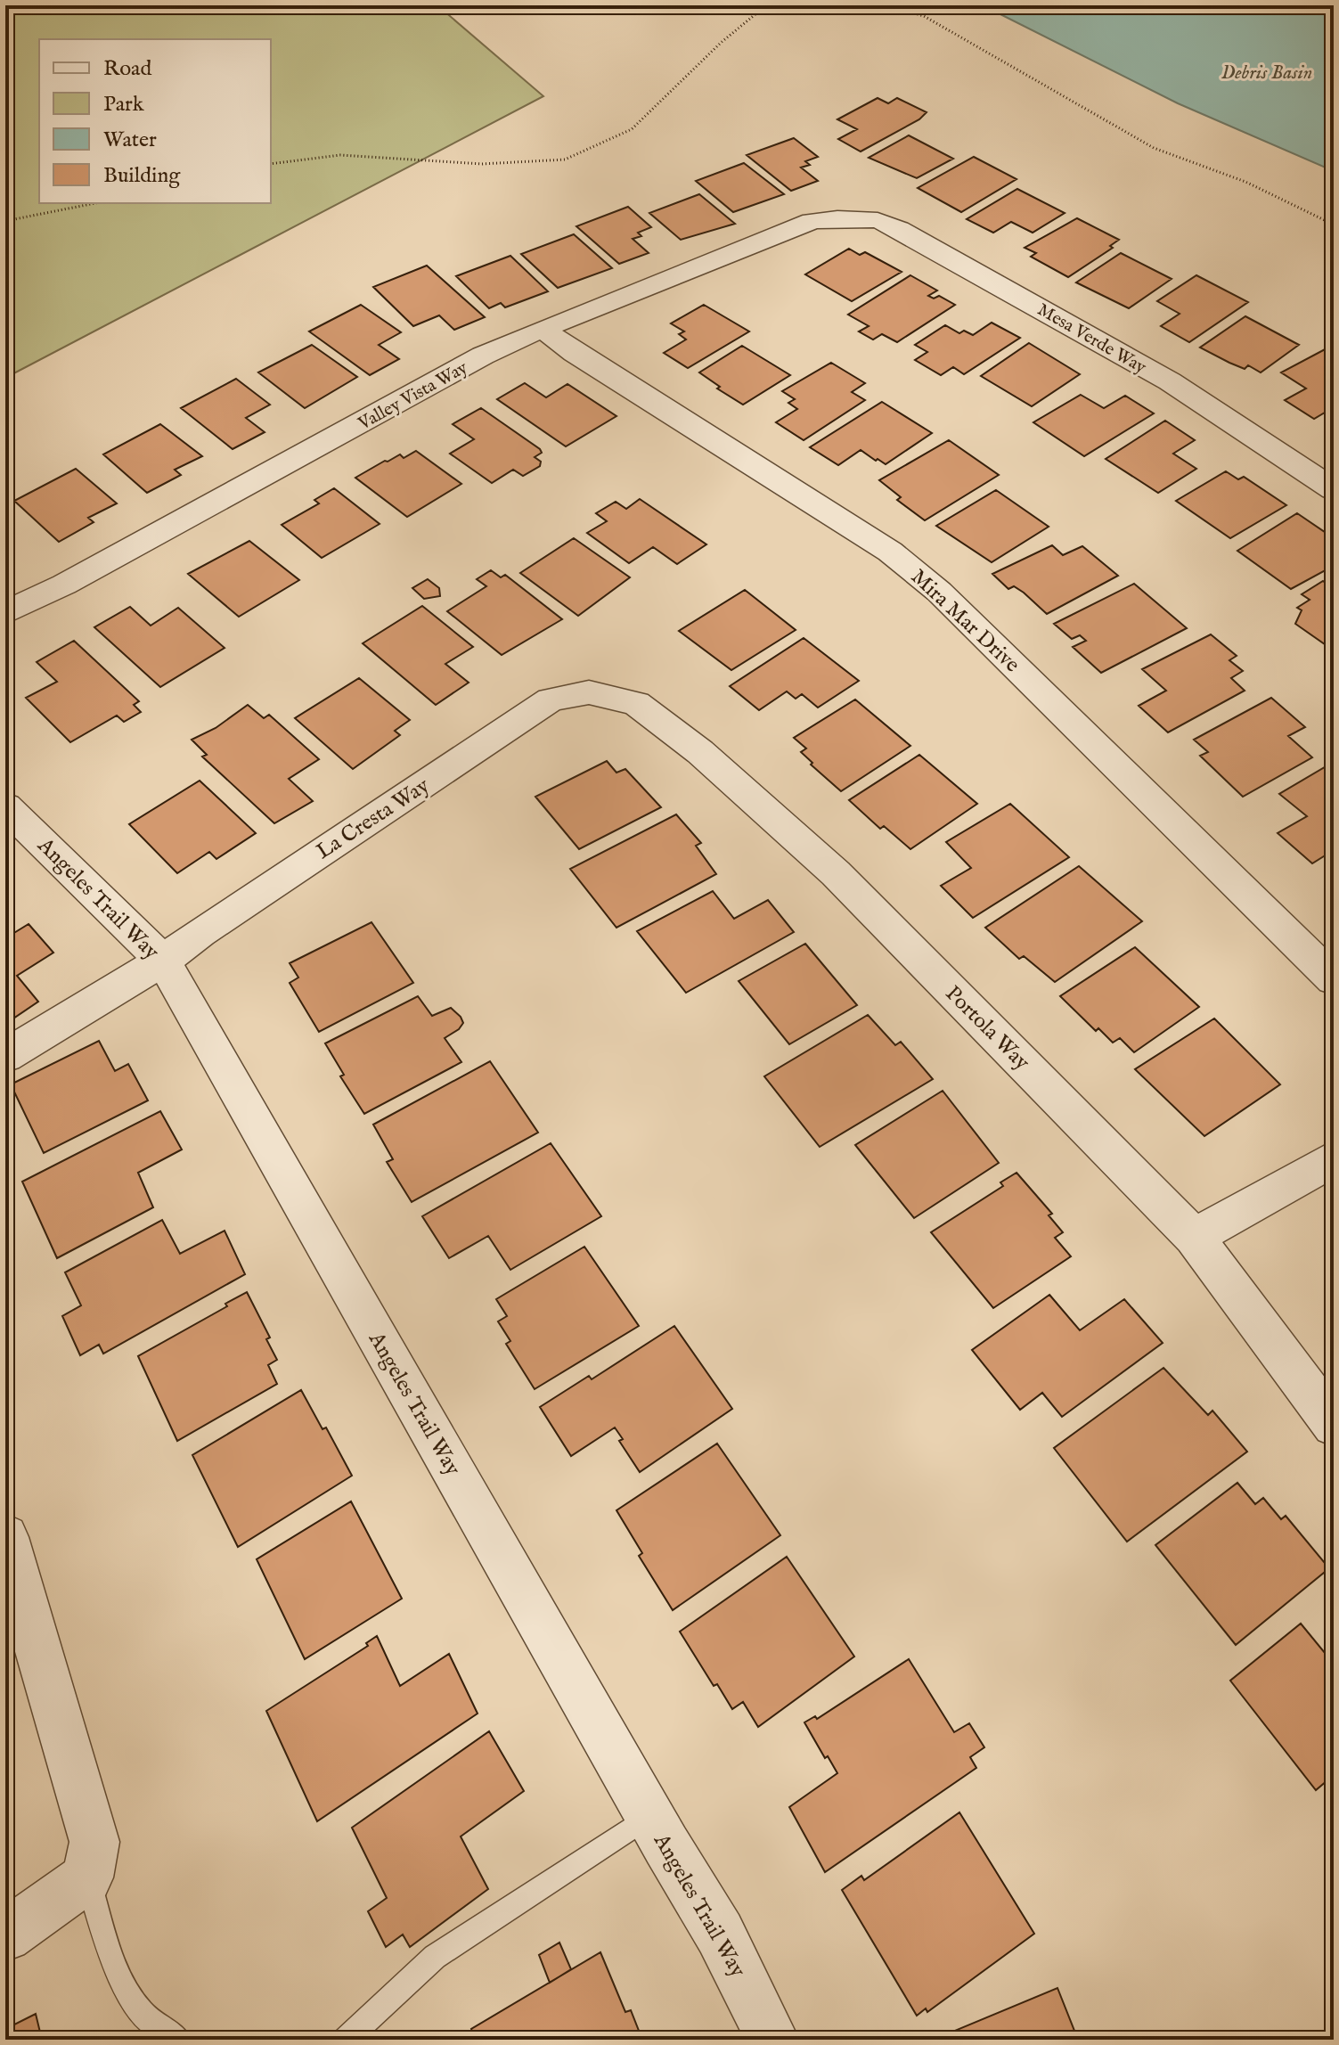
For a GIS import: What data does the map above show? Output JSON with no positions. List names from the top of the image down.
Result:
{
  "streets": {
    "street": [
      "Mesa Verde Way",
      "Valley Vista Way",
      "Mira Mar Drive",
      "La Cresta Way",
      "Angeles Trail Way",
      "Portola Way"
    ]
  },
  "crossings": [
    ["Mesa Verde Way", "Valley Vista Way"],
    ["Valley Vista Way", "Mira Mar Drive"],
    ["La Cresta Way", "Angeles Trail Way"],
    ["La Cresta Way", "Portola Way"]
  ],
  "water": ["Debris Basin"],
  "legend": [
    "Road",
    "Park",
    "Water",
    "Building"
  ]
}
